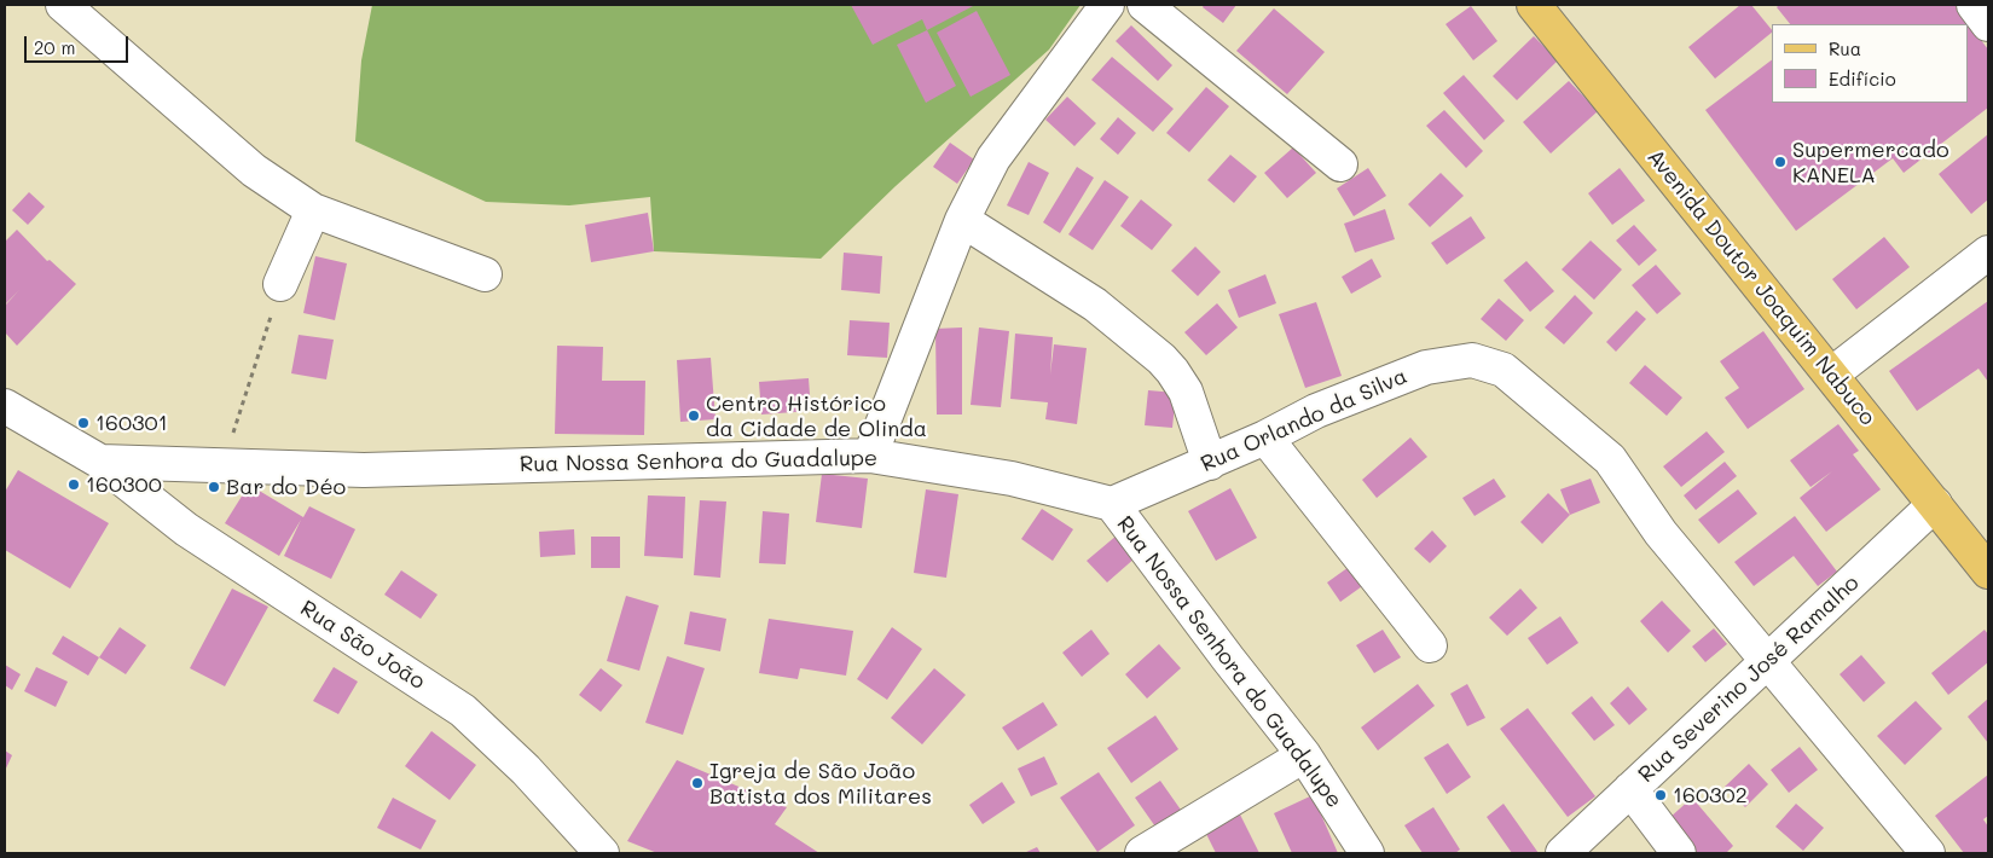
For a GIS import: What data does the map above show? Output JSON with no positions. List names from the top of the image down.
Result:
{
  "streets": {
    "main road": ["Avenida Doutor Joaquim Nabuco"],
    "street": [
      "Rua Orlando da Silva",
      "Rua Nossa Senhora do Guadalupe",
      "Rua São João",
      "Rua Severino José Ramalho"
    ]
  },
  "crossings": [
    ["Avenida Doutor Joaquim Nabuco", "Rua Severino José Ramalho"],
    ["Rua Orlando da Silva", "Rua Nossa Senhora do Guadalupe"],
    ["Rua Orlando da Silva", "Rua Severino José Ramalho"],
    ["Rua Nossa Senhora do Guadalupe", "Rua São João"]
  ],
  "places": [
    "Supermercado KANELA",
    "Centro Histórico da Cidade de Olinda",
    "160301",
    "160300",
    "Bar do Déo",
    "Igreja de São João Batista dos Militares",
    "160302"
  ],
  "legend": ["Rua", "Edifício"],
  "scale_bar": "20 m"
}
